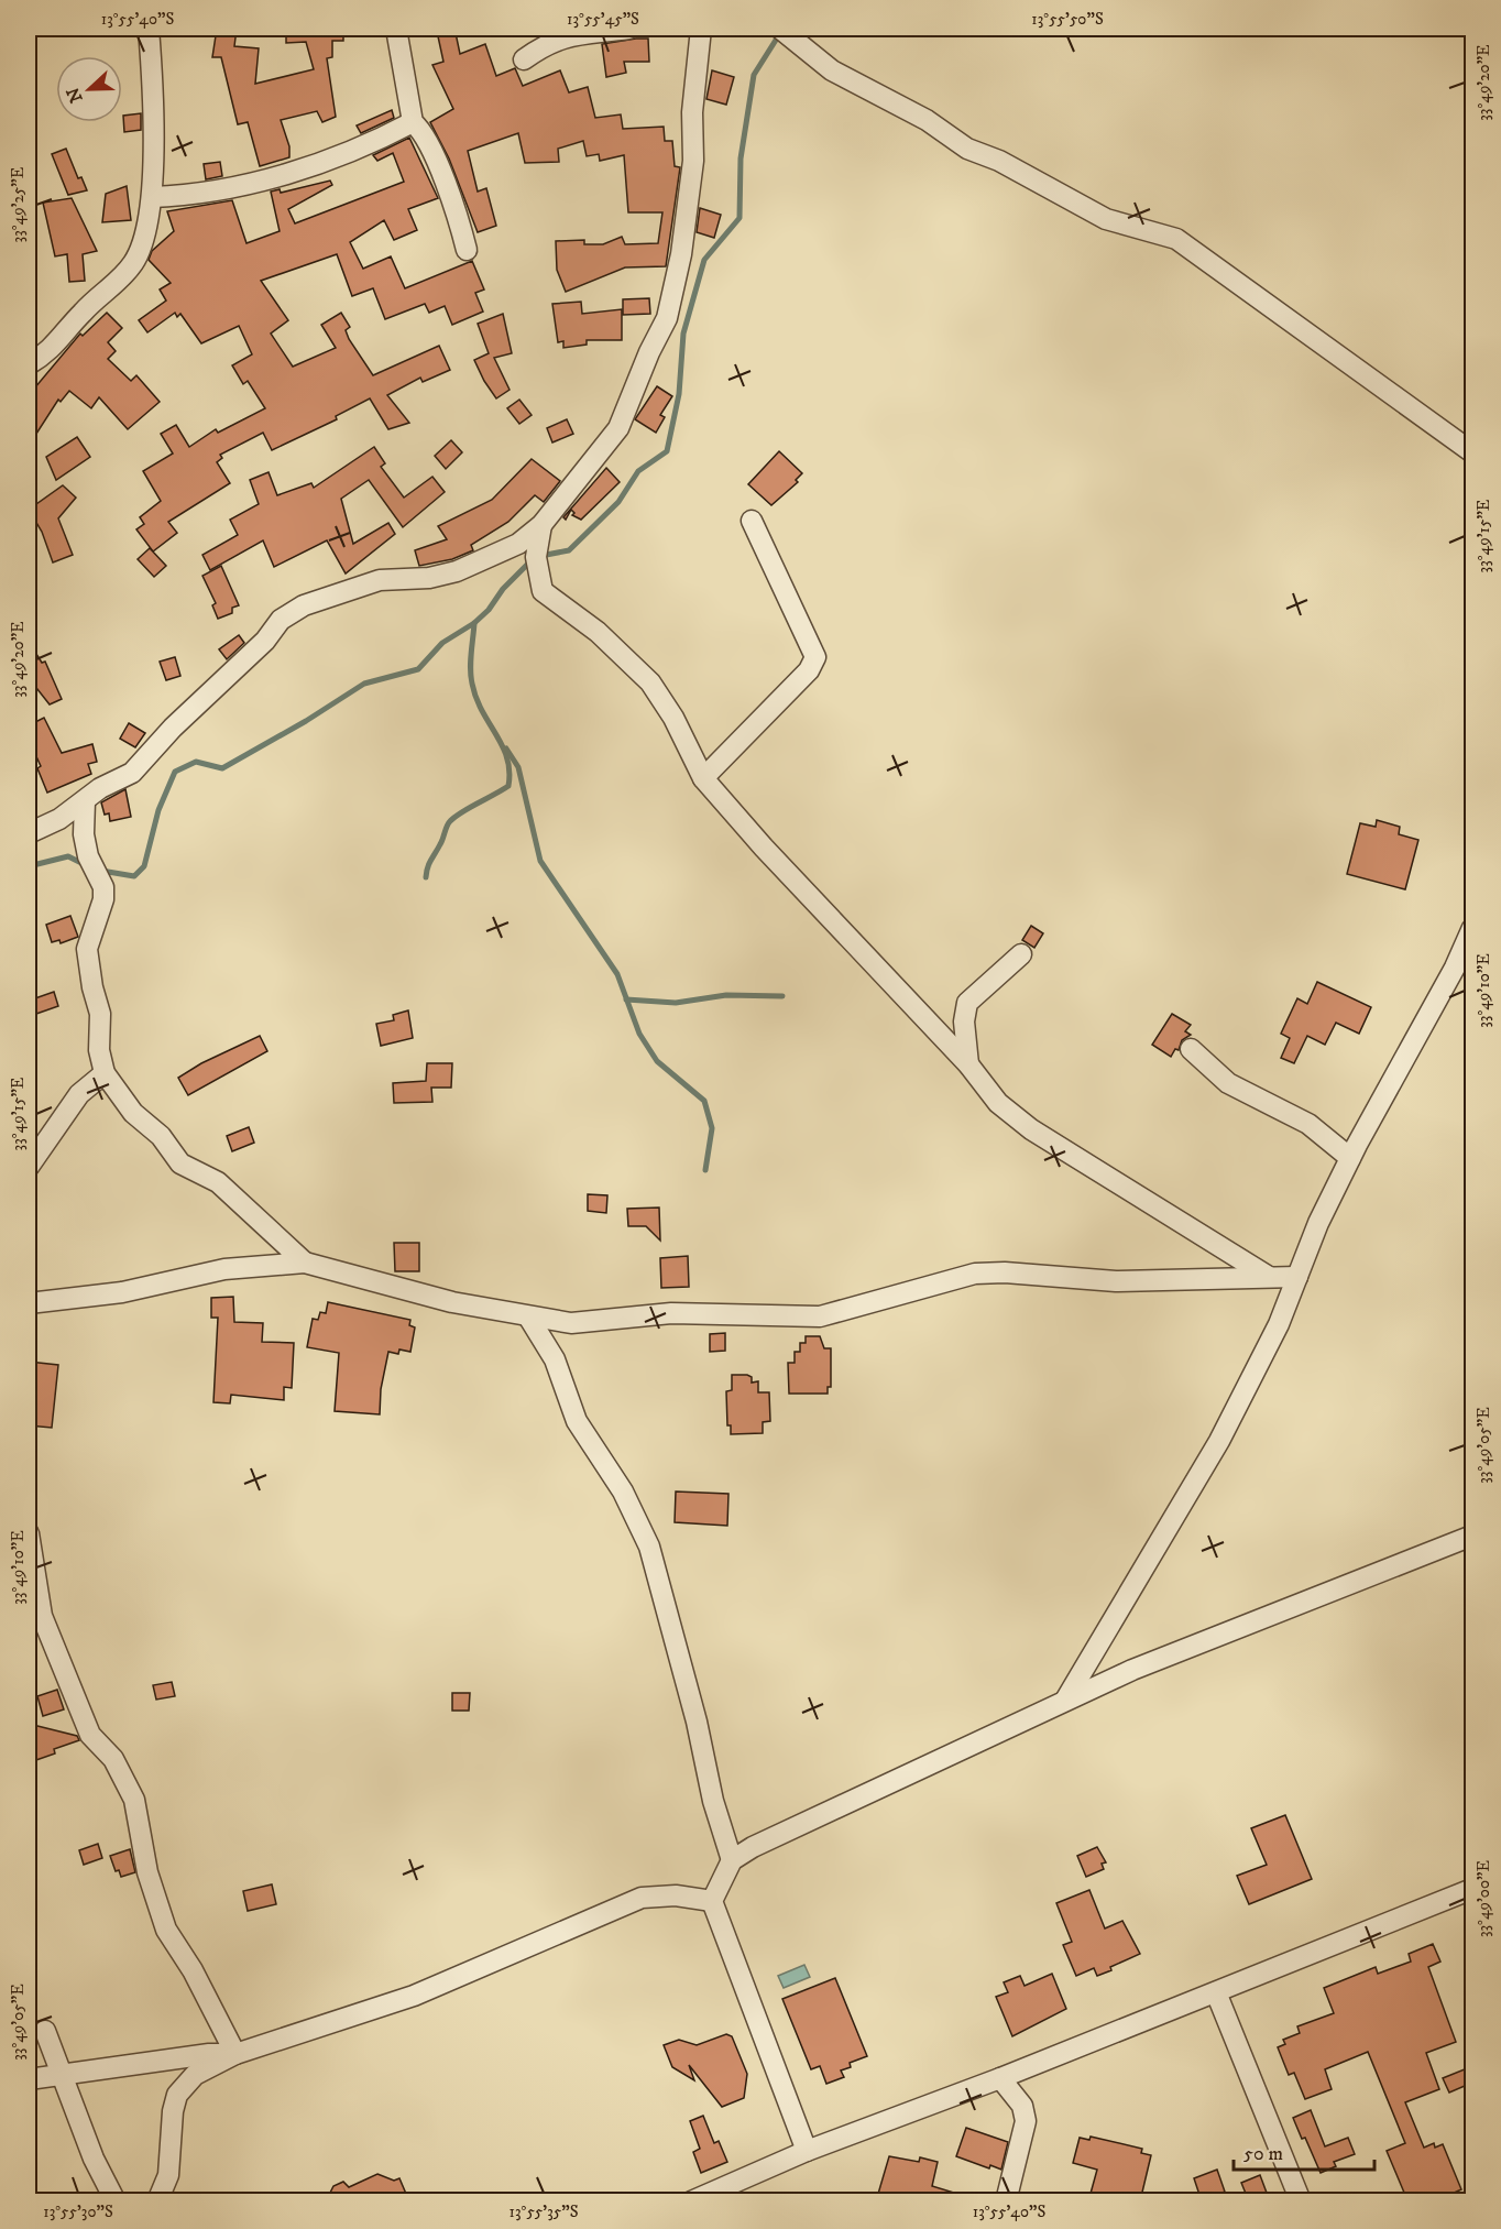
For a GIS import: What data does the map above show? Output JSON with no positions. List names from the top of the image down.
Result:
{
  "scale_bar": "50 m",
  "north": "left",
  "coordinates": [
    "13°55'40\"S",
    "13°55'45\"S",
    "13°55'50\"S",
    "33°49'20\"E",
    "33°49'25\"E",
    "33°49'15\"E",
    "33°49'10\"E",
    "33°49'05\"E",
    "33°49'00\"E",
    "13°55'30\"S",
    "13°55'35\"S"
  ]
}
